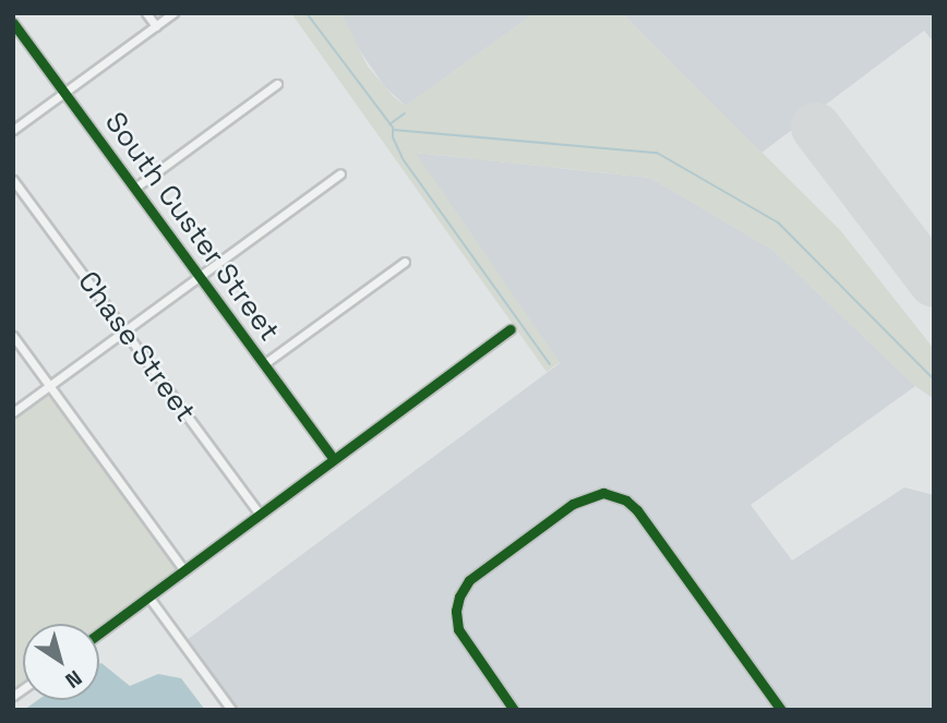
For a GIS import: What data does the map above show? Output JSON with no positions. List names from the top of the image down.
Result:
{
  "streets": {
    "street": ["South Custer Street", "Chase Street"]
  },
  "north": "bottom right"
}
